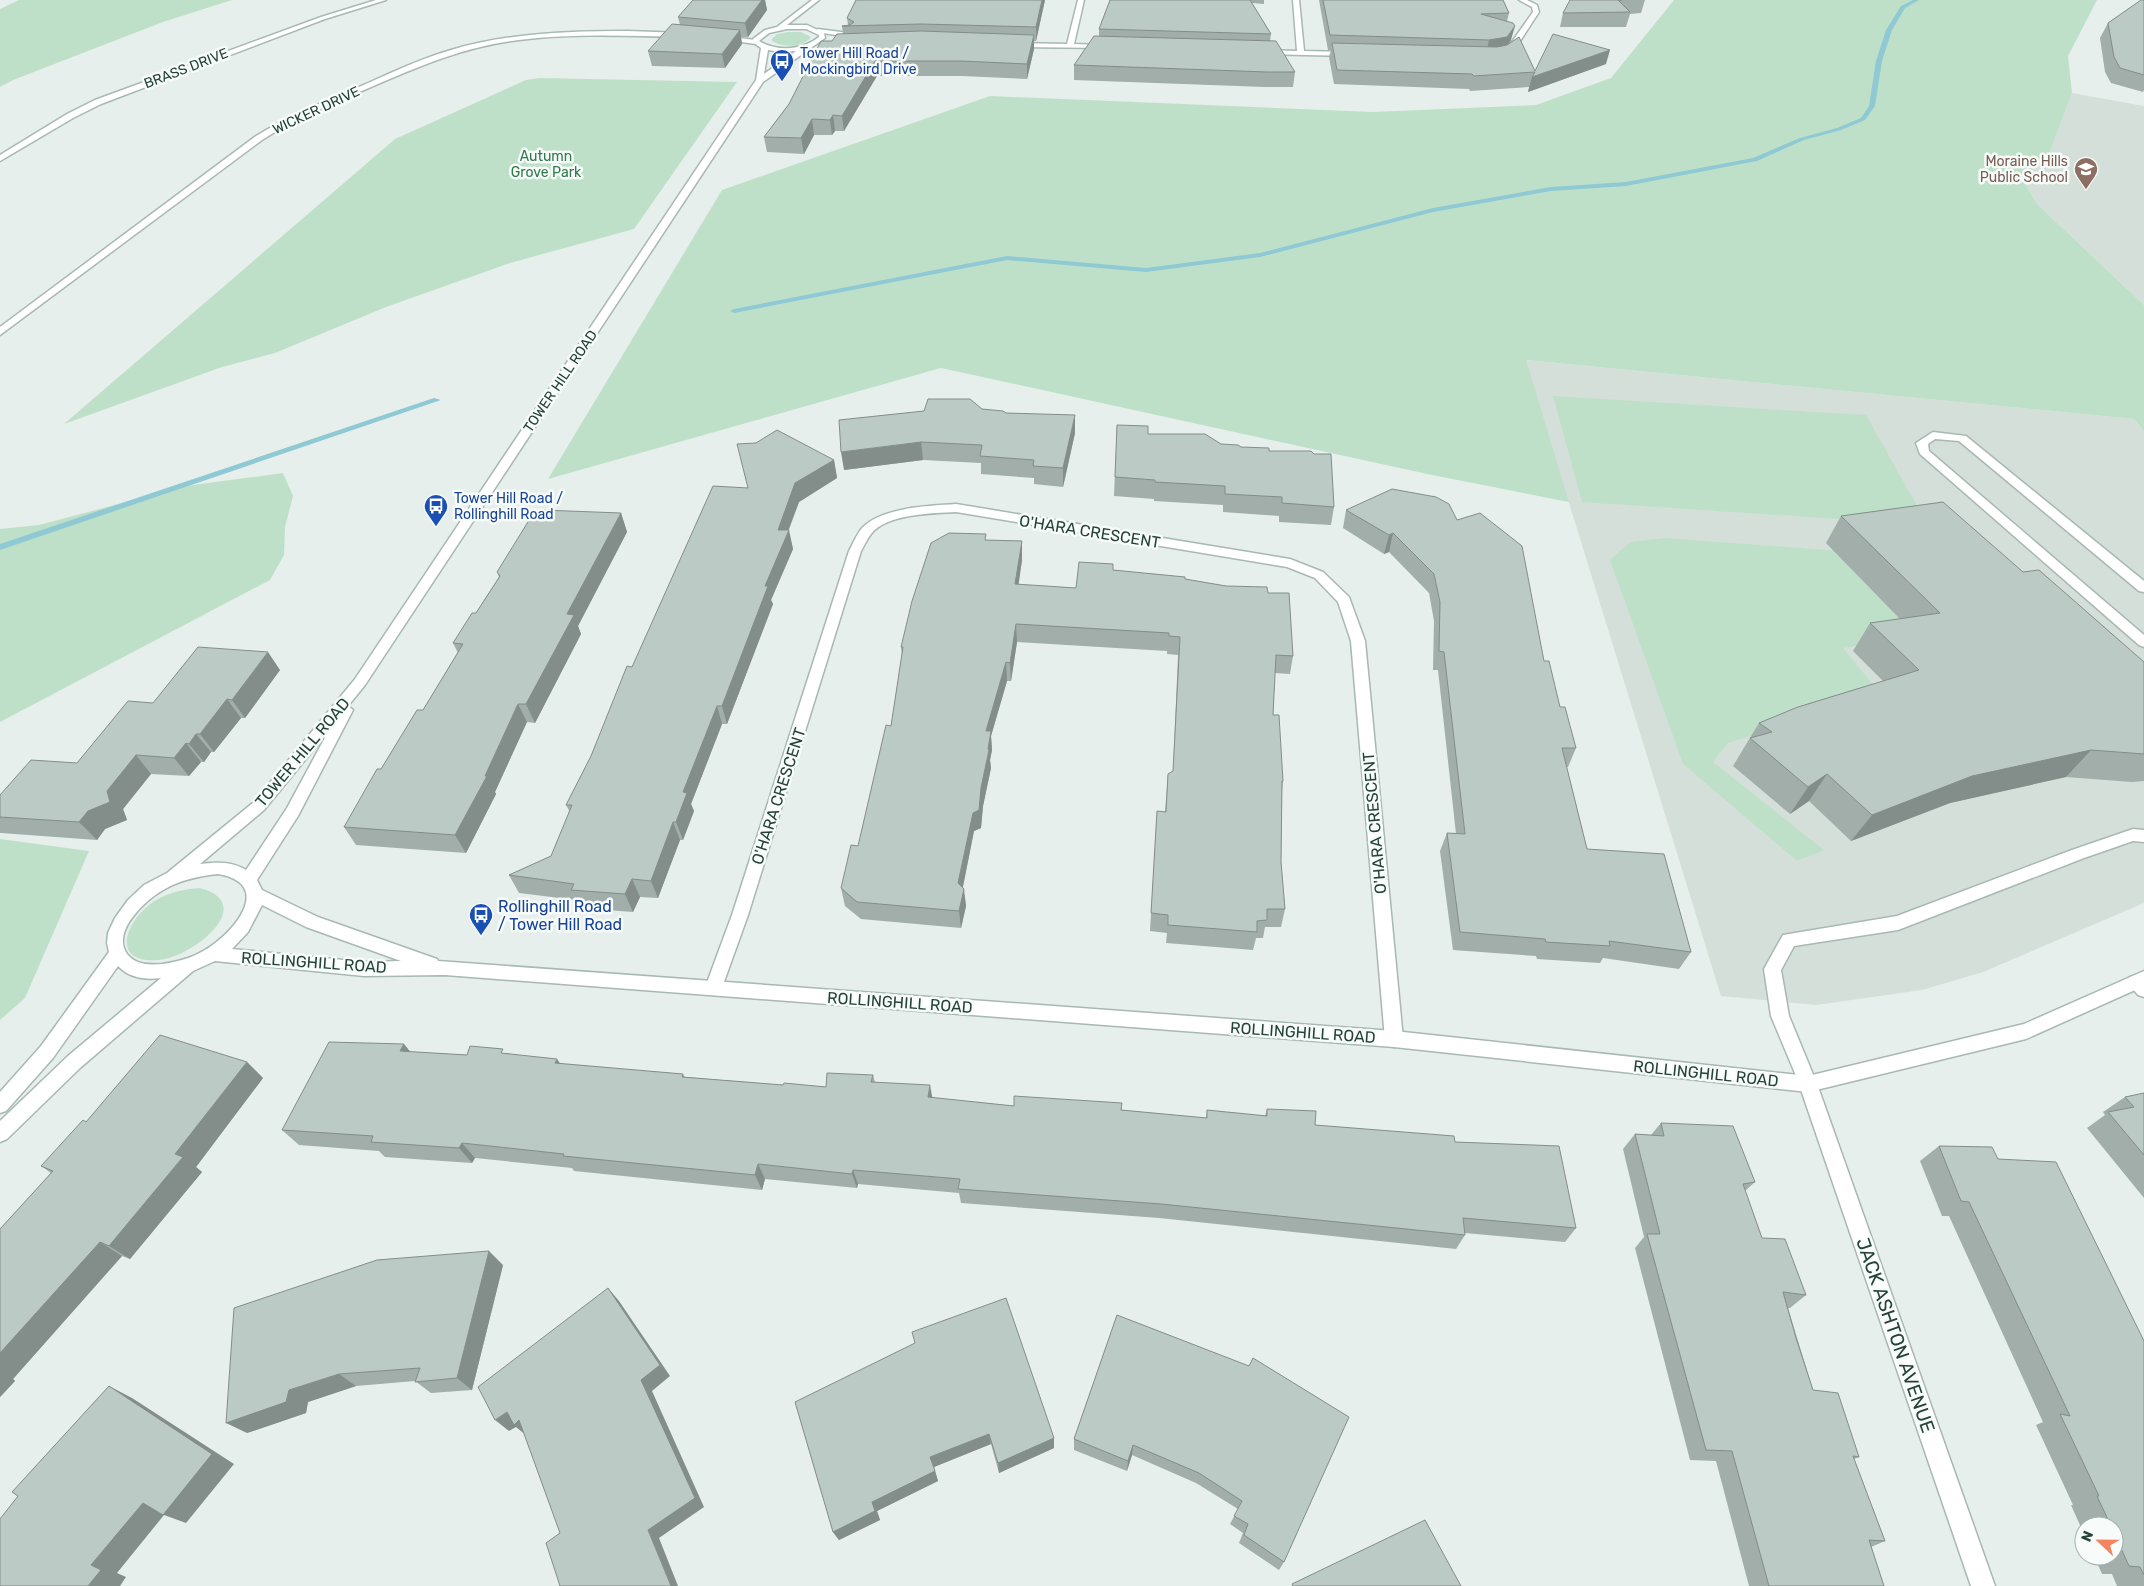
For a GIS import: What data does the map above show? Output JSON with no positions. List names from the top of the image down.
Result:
{
  "streets": {
    "street": [
      "BRASS DRIVE",
      "WICKER DRIVE",
      "TOWER HILL ROAD",
      "O'HARA CRESCENT",
      "ROLLINGHILL ROAD",
      "JACK ASHTON AVENUE"
    ]
  },
  "crossings": [
    ["TOWER HILL ROAD", "ROLLINGHILL ROAD"],
    ["O'HARA CRESCENT", "ROLLINGHILL ROAD"],
    ["ROLLINGHILL ROAD", "JACK ASHTON AVENUE"]
  ],
  "parks": ["Autumn Grove Park"],
  "places": {
    "bus stop": ["Tower Hill Road / Mockingbird Drive", "Tower Hill Road / Rollinghill Road", "Rollinghill Road / Tower Hill Road"],
    "school or university": ["Moraine Hills Public School"]
  },
  "north": "left"
}
